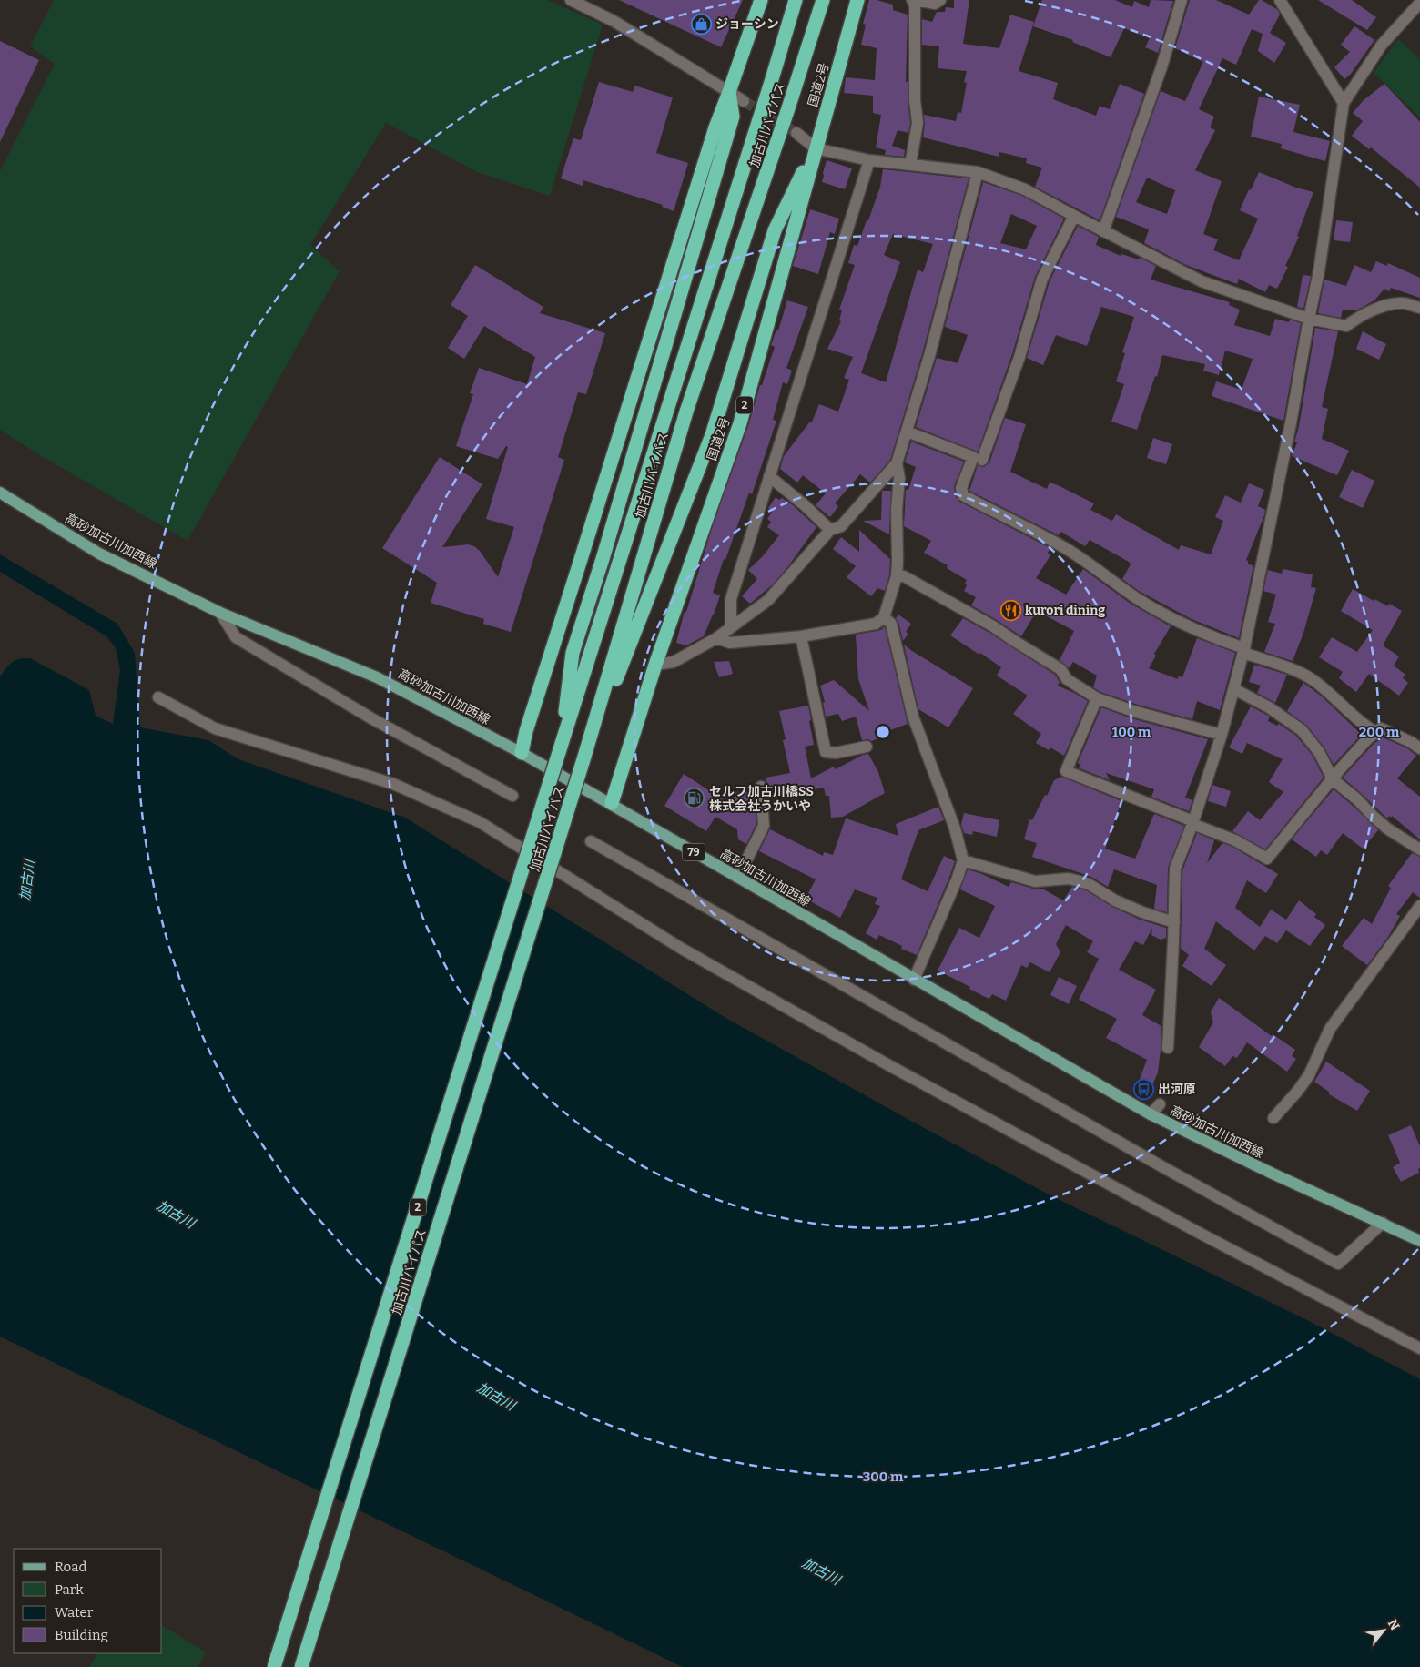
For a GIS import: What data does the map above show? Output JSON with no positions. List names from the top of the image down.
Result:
{
  "streets": {
    "highway": ["国道2号", "加古川バイパス", "2"],
    "main road": ["高砂加古川加西線", "79"]
  },
  "crossings": [
    ["国道2号", "高砂加古川加西線"]
  ],
  "water": ["加古川"],
  "places": {
    "shop": ["ジョーシン"],
    "restaurant": ["kurori dining"],
    "fuel station": ["セルフ加古川橋SS 株式会社うかいや"],
    "bus stop": ["出河原"]
  },
  "legend": [
    "Road",
    "Park",
    "Water",
    "Building"
  ],
  "north": "top right",
  "rings": ["100 m", "200 m", "300 m"]
}
